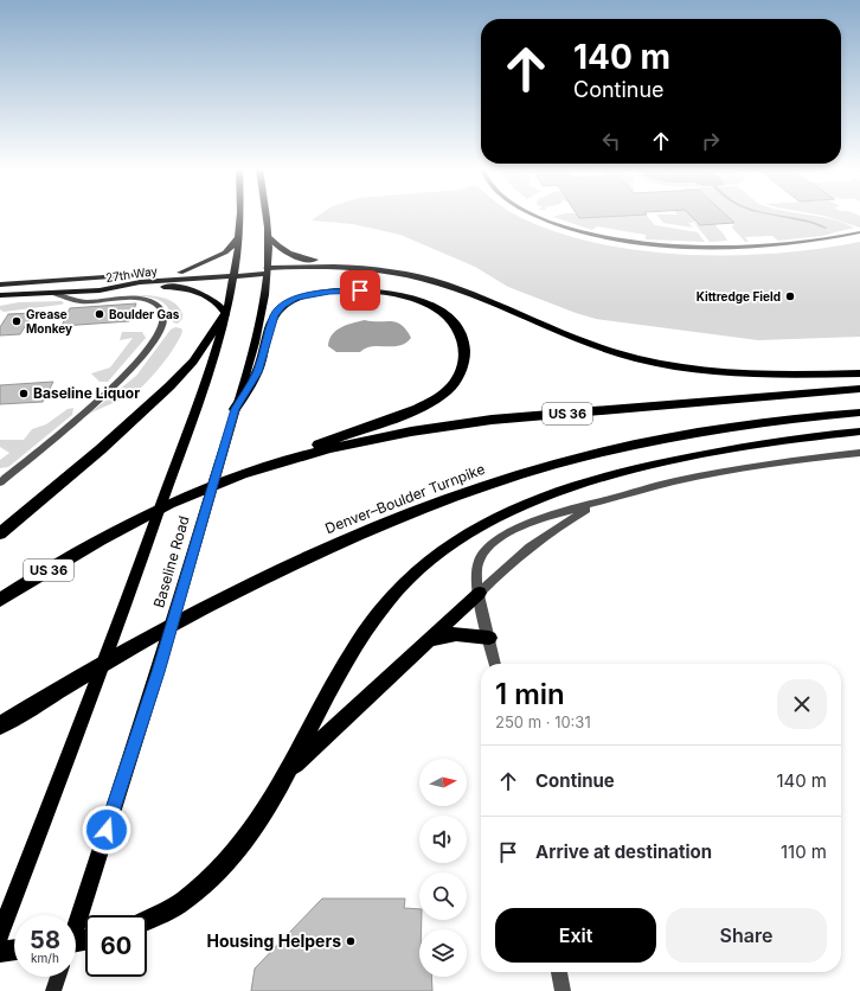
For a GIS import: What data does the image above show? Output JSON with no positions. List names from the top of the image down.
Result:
{
  "streets": {
    "highway": ["US 36", "Denver–Boulder Turnpike"],
    "main road": ["27th Way", "Baseline Road"]
  },
  "crossings": [
    ["27th Way", "Baseline Road"]
  ],
  "places": [
    "Kittredge Field",
    "Boulder Gas",
    "Grease Monkey",
    "Baseline Liquor",
    "Housing Helpers"
  ],
  "north": "right",
  "page": {
    "turn": ["140 m", "Continue"],
    "heading": ["1 min", "250 m · 10:31"],
    "list": [
      {
        "name": "Continue",
        "value": "140 m"
      },
      {
        "name": "Arrive at destination",
        "value": "110 m"
      }
    ],
    "buttons": ["Exit", "Share"],
    "speed": "58 km/h",
    "limit": "60"
  }
}
